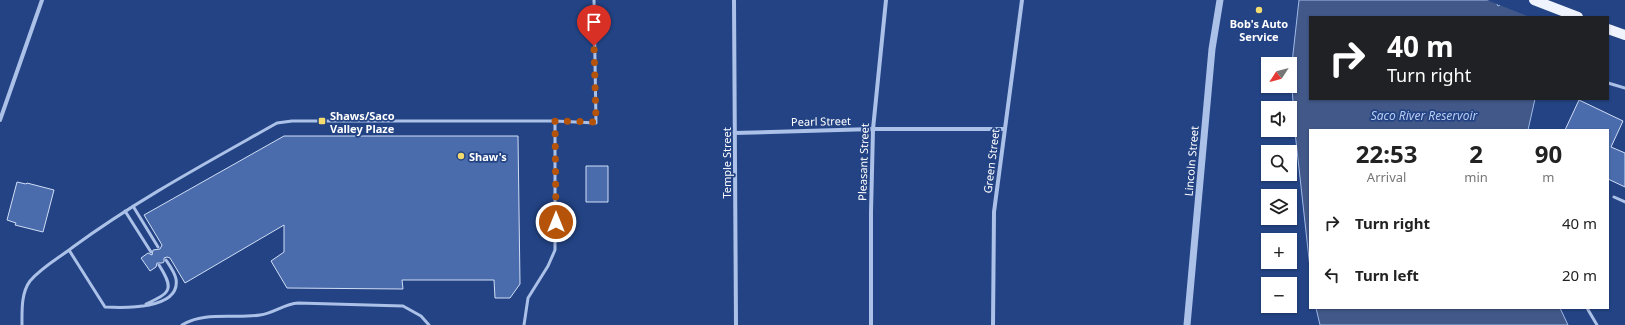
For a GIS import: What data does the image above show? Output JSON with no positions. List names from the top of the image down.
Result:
{
  "streets": {
    "street": [
      "Pearl Street",
      "Green Street",
      "Lincoln Street",
      "Pleasant Street",
      "Temple Street"
    ]
  },
  "crossings": [
    ["Pearl Street", "Green Street"],
    ["Pearl Street", "Pleasant Street"],
    ["Pearl Street", "Temple Street"]
  ],
  "water": ["Saco River Reservoir"],
  "places": {
    "other": ["Bob's Auto Service", "Shaw's"],
    "transit": ["Shaws/Saco Valley Plaze"]
  },
  "north": "bottom left",
  "page": {
    "turn": ["40 m", "Turn right"],
    "map_buttons": ["+", "−"],
    "eta": [
      "22:53",
      "Arrival",
      "2",
      "min",
      "90",
      "m"
    ],
    "list": [
      {
        "name": "Turn right",
        "value": "40 m"
      },
      {
        "name": "Turn left",
        "value": "20 m"
      }
    ]
  }
}
